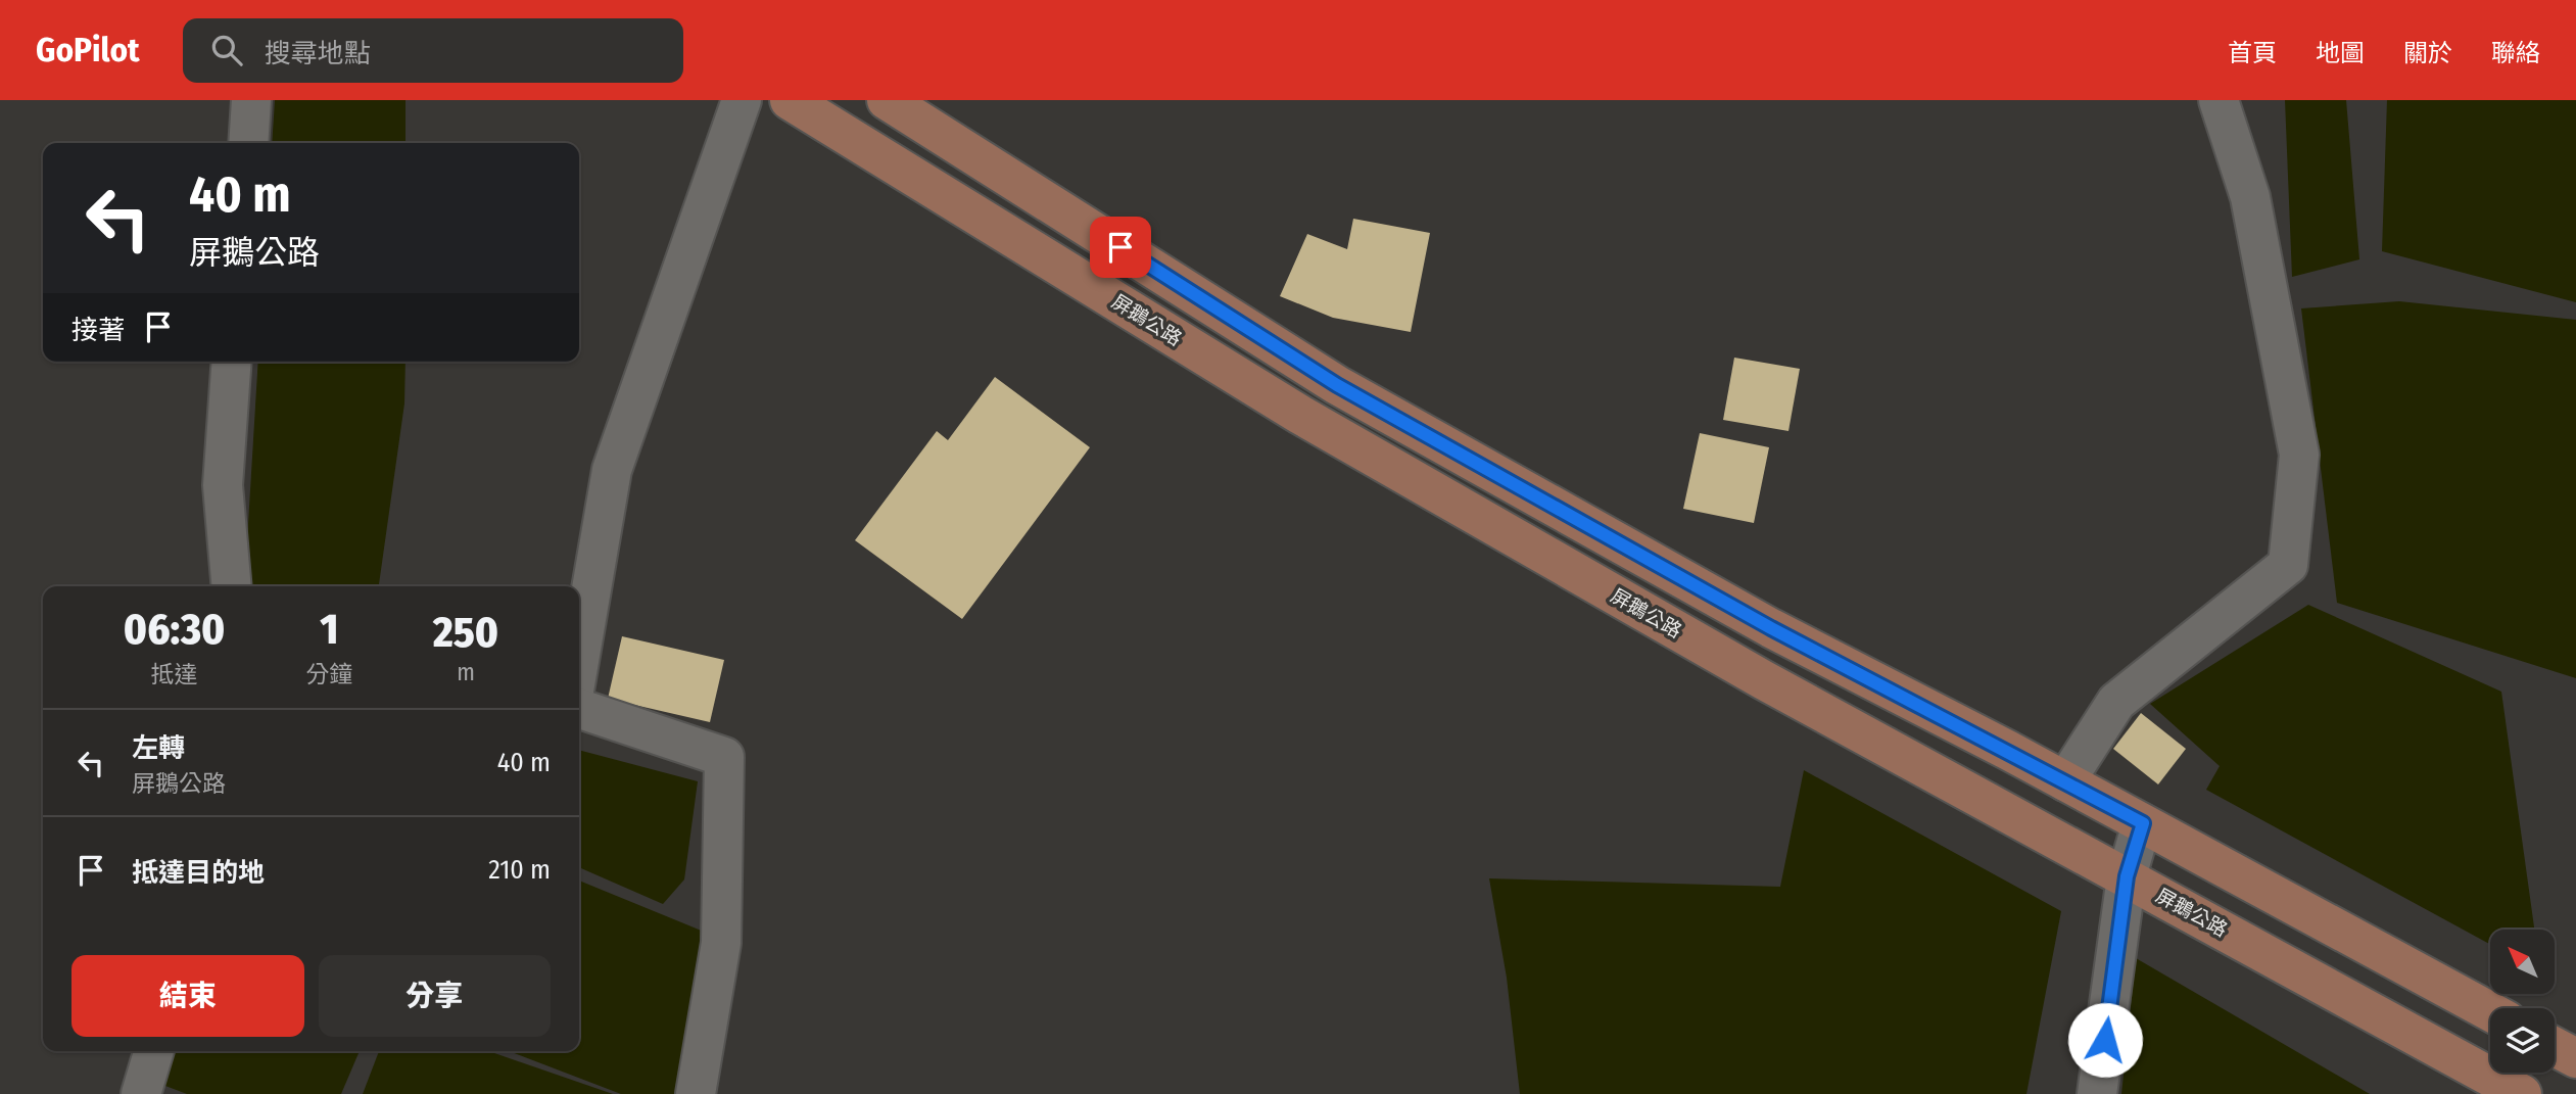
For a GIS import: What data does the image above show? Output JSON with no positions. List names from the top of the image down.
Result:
{
  "streets": {
    "main road": ["屏鵝公路"]
  },
  "north": "top left",
  "page": {
    "header": "GoPilot",
    "search": "搜尋地點",
    "nav": [
      "首頁",
      "地圖",
      "關於",
      "聯絡"
    ],
    "turn": ["40 m", "屏鵝公路"],
    "then": "接著",
    "eta": [
      "06:30",
      "抵達",
      "1",
      "分鐘",
      "250",
      "m"
    ],
    "list": [
      {
        "name": "左轉",
        "note": "屏鵝公路",
        "value": "40 m"
      },
      {
        "name": "抵達目的地",
        "value": "210 m"
      }
    ],
    "buttons": ["結束", "分享"]
  }
}
